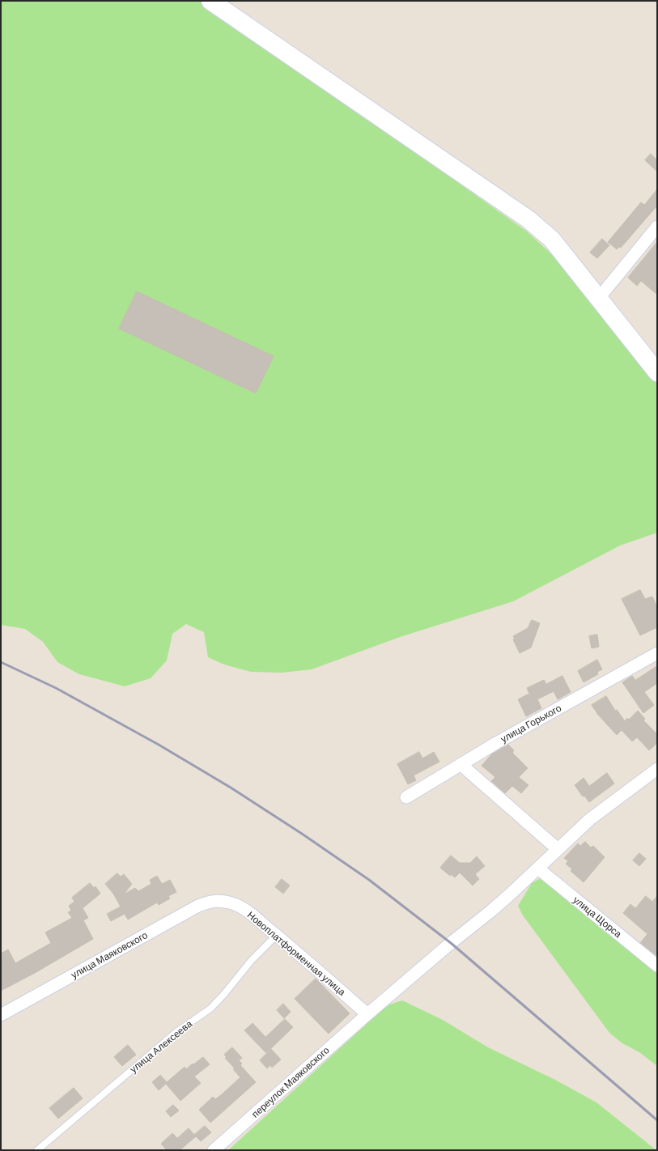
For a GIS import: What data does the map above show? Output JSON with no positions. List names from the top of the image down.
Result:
{
  "streets": {
    "street": [
      "улица Горького",
      "улица Щорса",
      "Новоплатформенная улица",
      "улица Маяковского",
      "переулок Маяковского"
    ],
    "lane": ["улица Алексеева"]
  },
  "crossings": [
    ["улица Щорса", "переулок Маяковского"],
    ["Новоплатформенная улица", "улица Маяковского"],
    ["Новоплатформенная улица", "улица Алексеева"],
    ["Новоплатформенная улица", "переулок Маяковского"]
  ]
}
